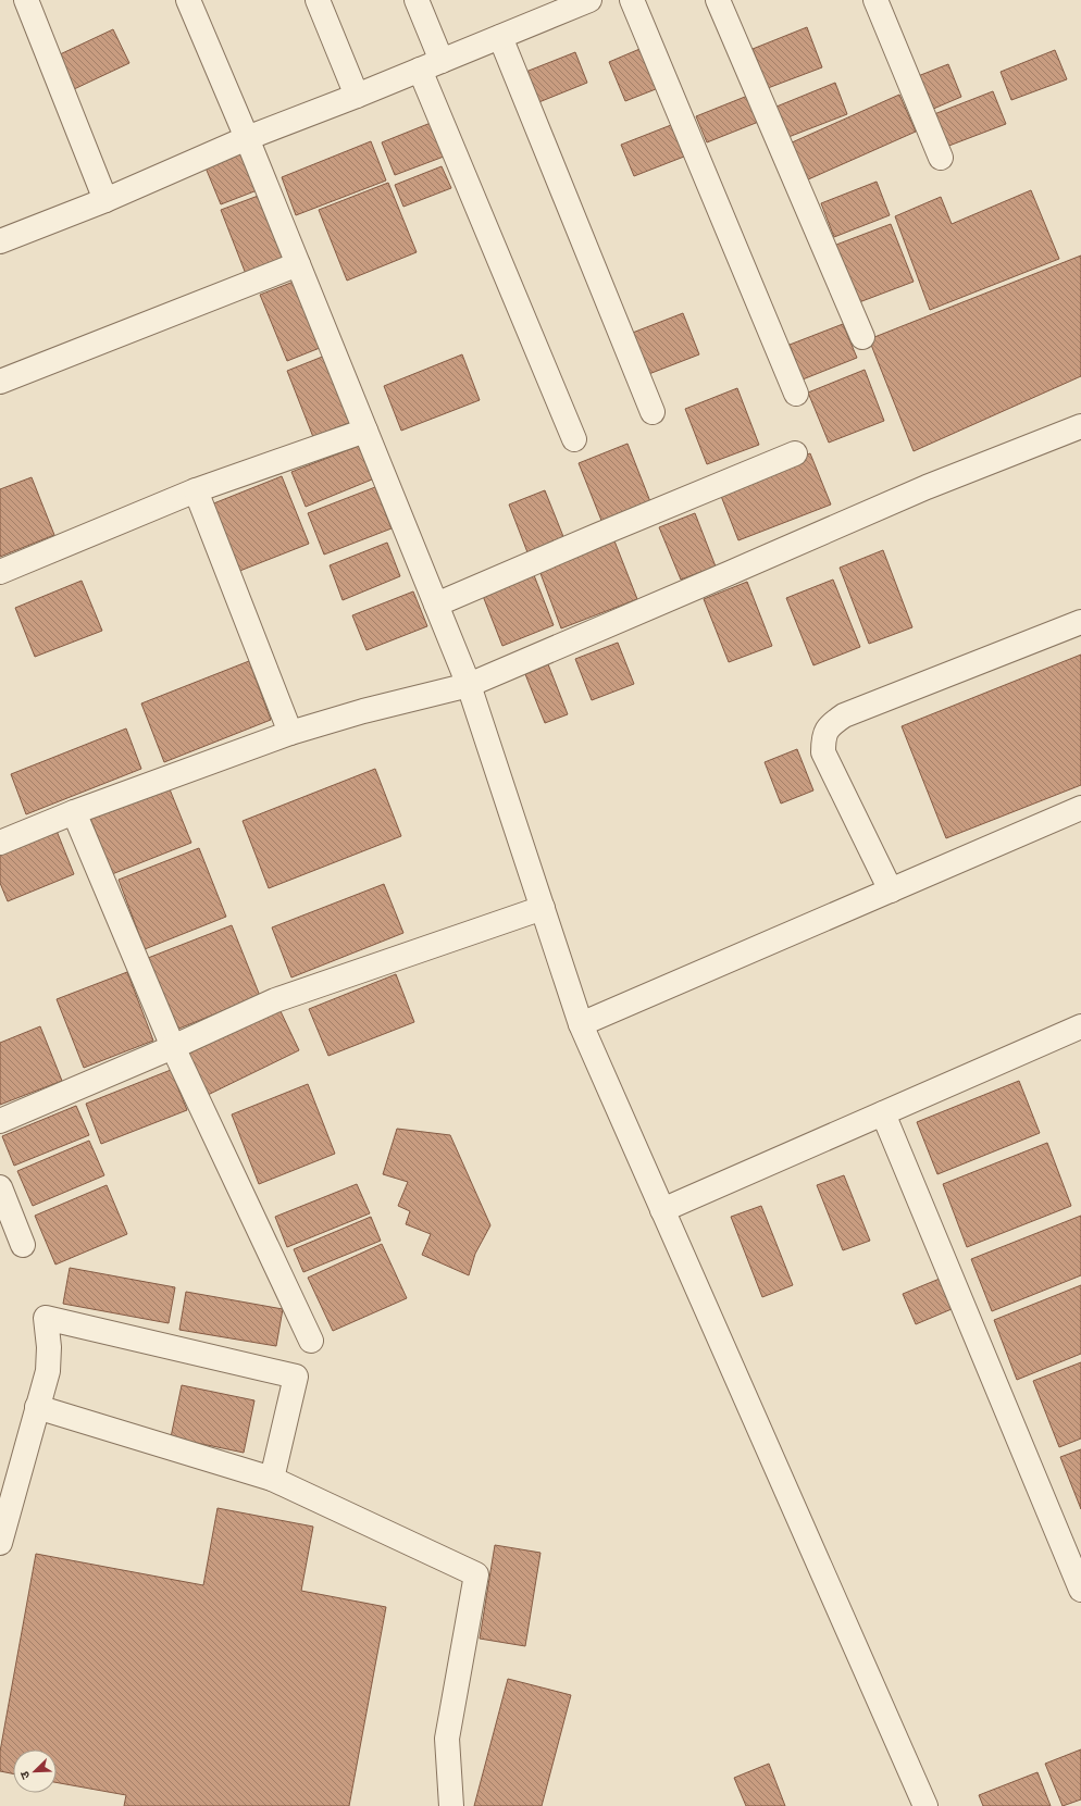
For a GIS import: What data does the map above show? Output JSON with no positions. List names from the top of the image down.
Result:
{
  "north": "bottom left"
}
